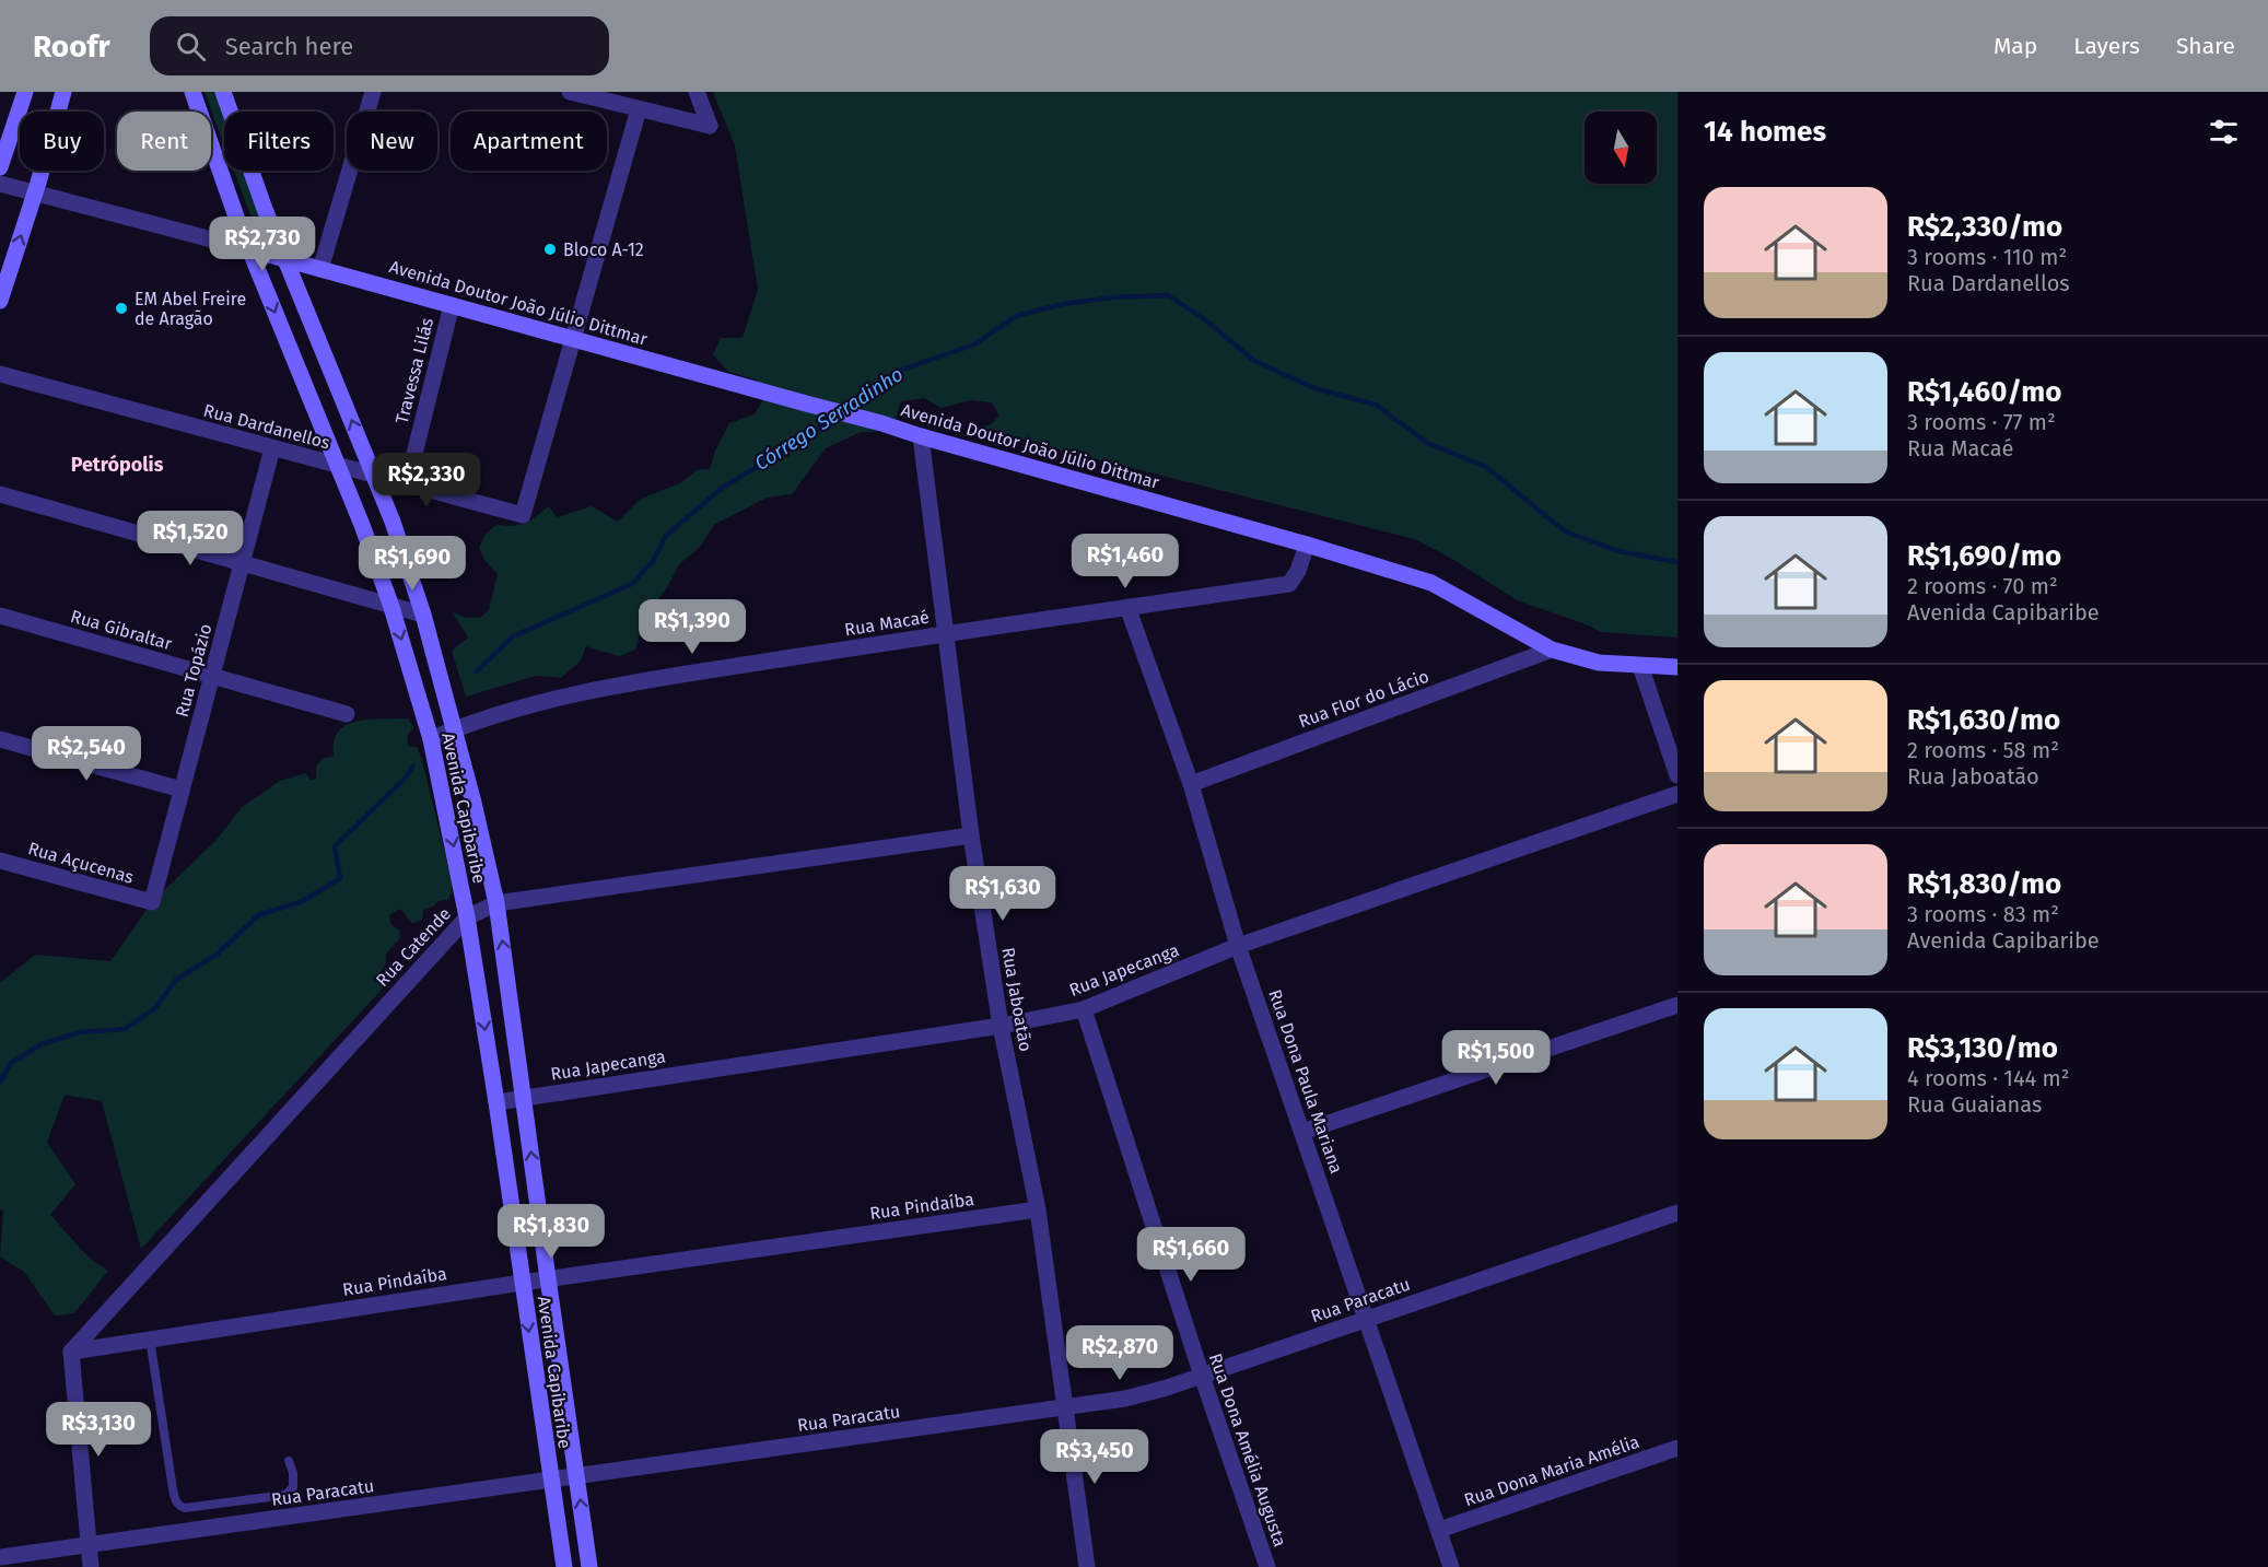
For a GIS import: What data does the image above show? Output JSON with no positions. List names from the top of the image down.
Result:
{
  "streets": {
    "main road": ["Avenida Doutor João Júlio Dittmar", "Avenida Capibaribe"],
    "street": [
      "Travessa Lilás",
      "Rua Dardanellos",
      "Rua Macaé",
      "Rua Gibraltar",
      "Rua Topázio",
      "Rua Flor do Lácio",
      "Rua Açucenas",
      "Rua Catende",
      "Rua Japecanga",
      "Rua Jaboatão",
      "Rua Dona Paula Mariana",
      "Rua Pindaíba",
      "Rua Paracatu",
      "Rua Dona Amélia Augusta",
      "Rua Dona Maria Amélia"
    ]
  },
  "crossings": [
    ["Avenida Doutor João Júlio Dittmar", "Travessa Lilás"],
    ["Avenida Doutor João Júlio Dittmar", "Rua Dardanellos"],
    ["Avenida Doutor João Júlio Dittmar", "Rua Macaé"],
    ["Avenida Doutor João Júlio Dittmar", "Rua Flor do Lácio"],
    ["Avenida Doutor João Júlio Dittmar", "Avenida Capibaribe"],
    ["Avenida Doutor João Júlio Dittmar", "Rua Jaboatão"],
    ["Travessa Lilás", "Rua Dardanellos"],
    ["Rua Dardanellos", "Rua Topázio"],
    ["Rua Dardanellos", "Avenida Capibaribe"],
    ["Rua Macaé", "Avenida Capibaribe"],
    ["Rua Macaé", "Rua Jaboatão"],
    ["Rua Macaé", "Rua Dona Paula Mariana"],
    ["Rua Gibraltar", "Rua Topázio"],
    ["Rua Topázio", "Rua Açucenas"],
    ["Rua Flor do Lácio", "Rua Dona Paula Mariana"],
    ["Avenida Capibaribe", "Rua Catende"],
    ["Avenida Capibaribe", "Rua Japecanga"],
    ["Avenida Capibaribe", "Rua Pindaíba"],
    ["Avenida Capibaribe", "Rua Paracatu"],
    ["Rua Catende", "Rua Jaboatão"],
    ["Rua Catende", "Rua Pindaíba"],
    ["Rua Japecanga", "Rua Jaboatão"],
    ["Rua Japecanga", "Rua Dona Paula Mariana"],
    ["Rua Japecanga", "Rua Dona Amélia Augusta"],
    ["Rua Jaboatão", "Rua Pindaíba"],
    ["Rua Jaboatão", "Rua Paracatu"],
    ["Rua Dona Paula Mariana", "Rua Paracatu"],
    ["Rua Dona Paula Mariana", "Rua Dona Maria Amélia"],
    ["Rua Paracatu", "Rua Dona Amélia Augusta"]
  ],
  "districts": ["Petrópolis"],
  "water": ["Córrego Serradinho"],
  "places": ["Bloco A-12", "EM Abel Freire de Aragão"],
  "north": "bottom",
  "page": {
    "header": "Roofr",
    "search": "Search here",
    "nav": ["Map", "Layers", "Share"],
    "heading": "14 homes",
    "chip": [
      "Buy",
      "Rent",
      "Filters",
      "New",
      "Apartment"
    ],
    "list": [
      {
        "name": "R$2,330/mo",
        "note": "3 rooms · 110 m² · Rua Dardanellos"
      },
      {
        "name": "R$1,460/mo",
        "note": "3 rooms · 77 m² · Rua Macaé"
      },
      {
        "name": "R$1,690/mo",
        "note": "2 rooms · 70 m² · Avenida Capibaribe"
      },
      {
        "name": "R$1,630/mo",
        "note": "2 rooms · 58 m² · Rua Jaboatão"
      },
      {
        "name": "R$1,830/mo",
        "note": "3 rooms · 83 m² · Avenida Capibaribe"
      },
      {
        "name": "R$3,130/mo",
        "note": "4 rooms · 144 m² · Rua Guaianas"
      }
    ],
    "price": [
      "R$2,730",
      "R$2,330",
      "R$1,520",
      "R$1,460",
      "R$1,690",
      "R$1,390",
      "R$2,540",
      "R$1,630",
      "R$1,500",
      "R$1,830",
      "R$1,660",
      "R$2,870",
      "R$3,130",
      "R$3,450"
    ]
  }
}
